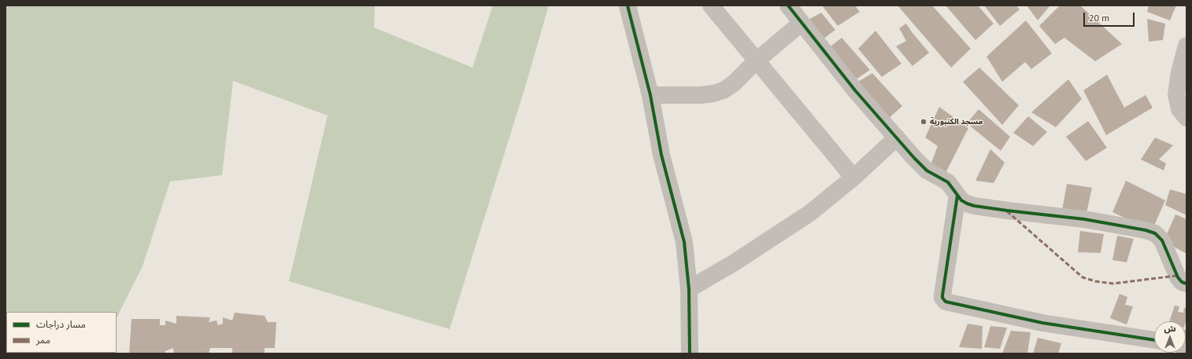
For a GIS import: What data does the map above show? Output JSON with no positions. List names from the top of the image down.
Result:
{
  "places": ["مسجد الكنبورية"],
  "legend": ["مسار دراجات", "ممر"],
  "scale_bar": "20 m",
  "north": "top"
}
